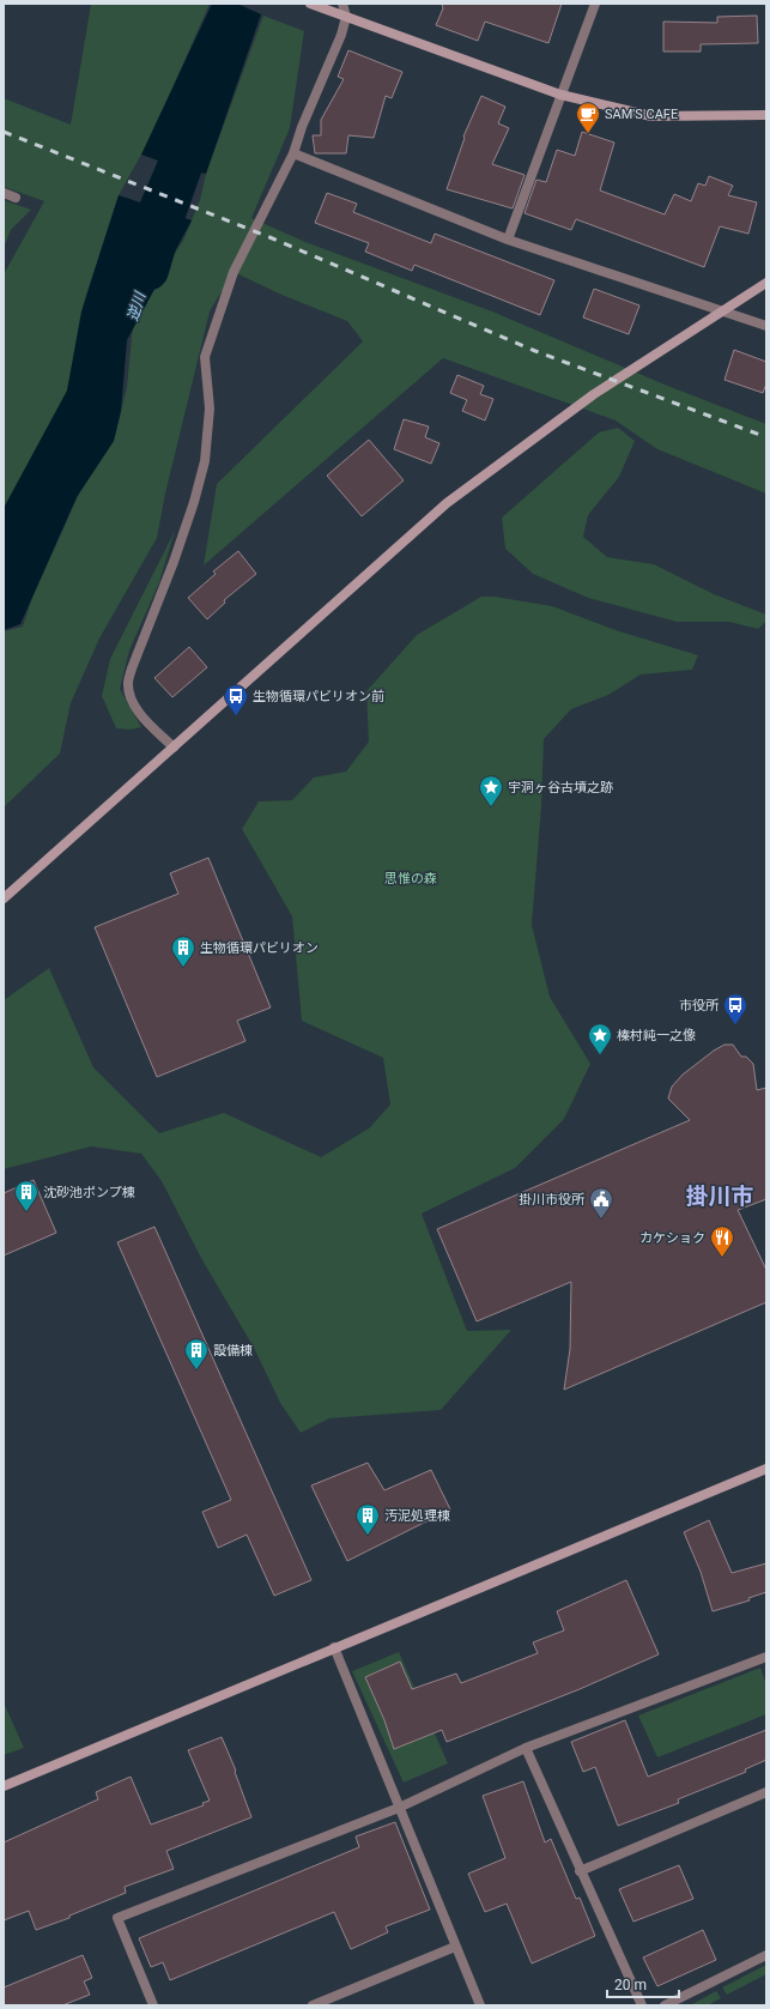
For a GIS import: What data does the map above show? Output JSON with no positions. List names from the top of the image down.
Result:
{
  "districts": ["掛川市"],
  "water": ["逆川"],
  "parks": ["思惟の森"],
  "places": {
    "cafe": ["SAM'S CAFE"],
    "bus stop": ["生物循環パビリオン前", "市役所"],
    "place": ["宇洞ヶ谷古墳之跡", "榛村純一之像"],
    "building": [
      "生物循環パビリオン",
      "沈砂池ポンプ棟",
      "設備棟",
      "汚泥処理棟"
    ],
    "public building": ["掛川市役所"],
    "restaurant": ["カケショク"]
  },
  "scale_bar": "20 m"
}
